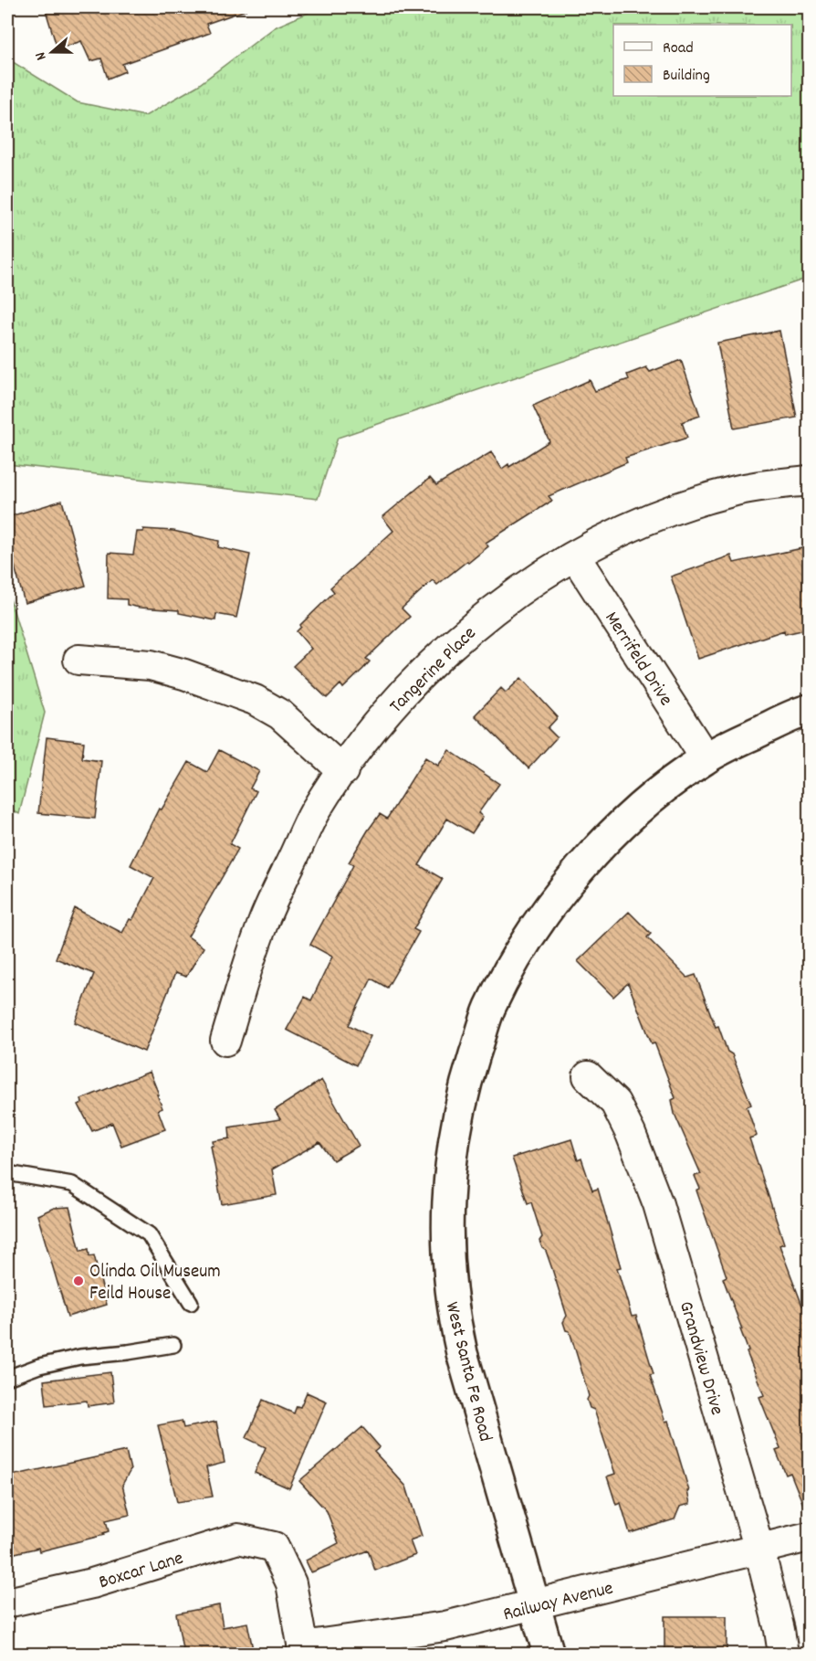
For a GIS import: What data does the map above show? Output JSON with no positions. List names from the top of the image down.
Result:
{
  "streets": {
    "street": [
      "Merrifeld Drive",
      "Tangerine Place",
      "Grandview Drive",
      "West Santa Fe Road",
      "Boxcar Lane",
      "Railway Avenue"
    ]
  },
  "crossings": [
    ["Merrifeld Drive", "Tangerine Place"],
    ["Merrifeld Drive", "West Santa Fe Road"],
    ["Grandview Drive", "Railway Avenue"],
    ["West Santa Fe Road", "Railway Avenue"],
    ["Boxcar Lane", "Railway Avenue"]
  ],
  "places": ["Olinda Oil Museum Feild House"],
  "legend": ["Road", "Building"],
  "north": "left"
}
